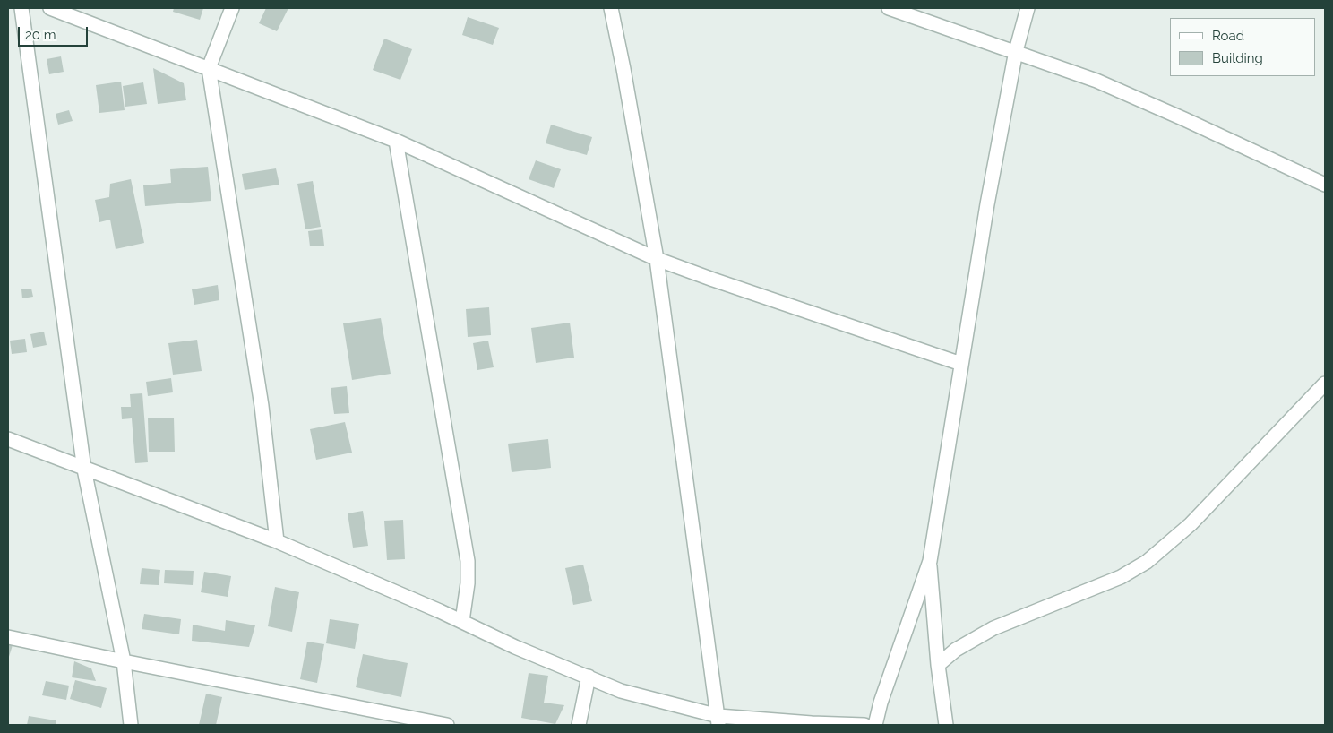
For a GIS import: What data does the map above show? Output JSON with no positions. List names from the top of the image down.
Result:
{
  "legend": ["Road", "Building"],
  "scale_bar": "20 m"
}
